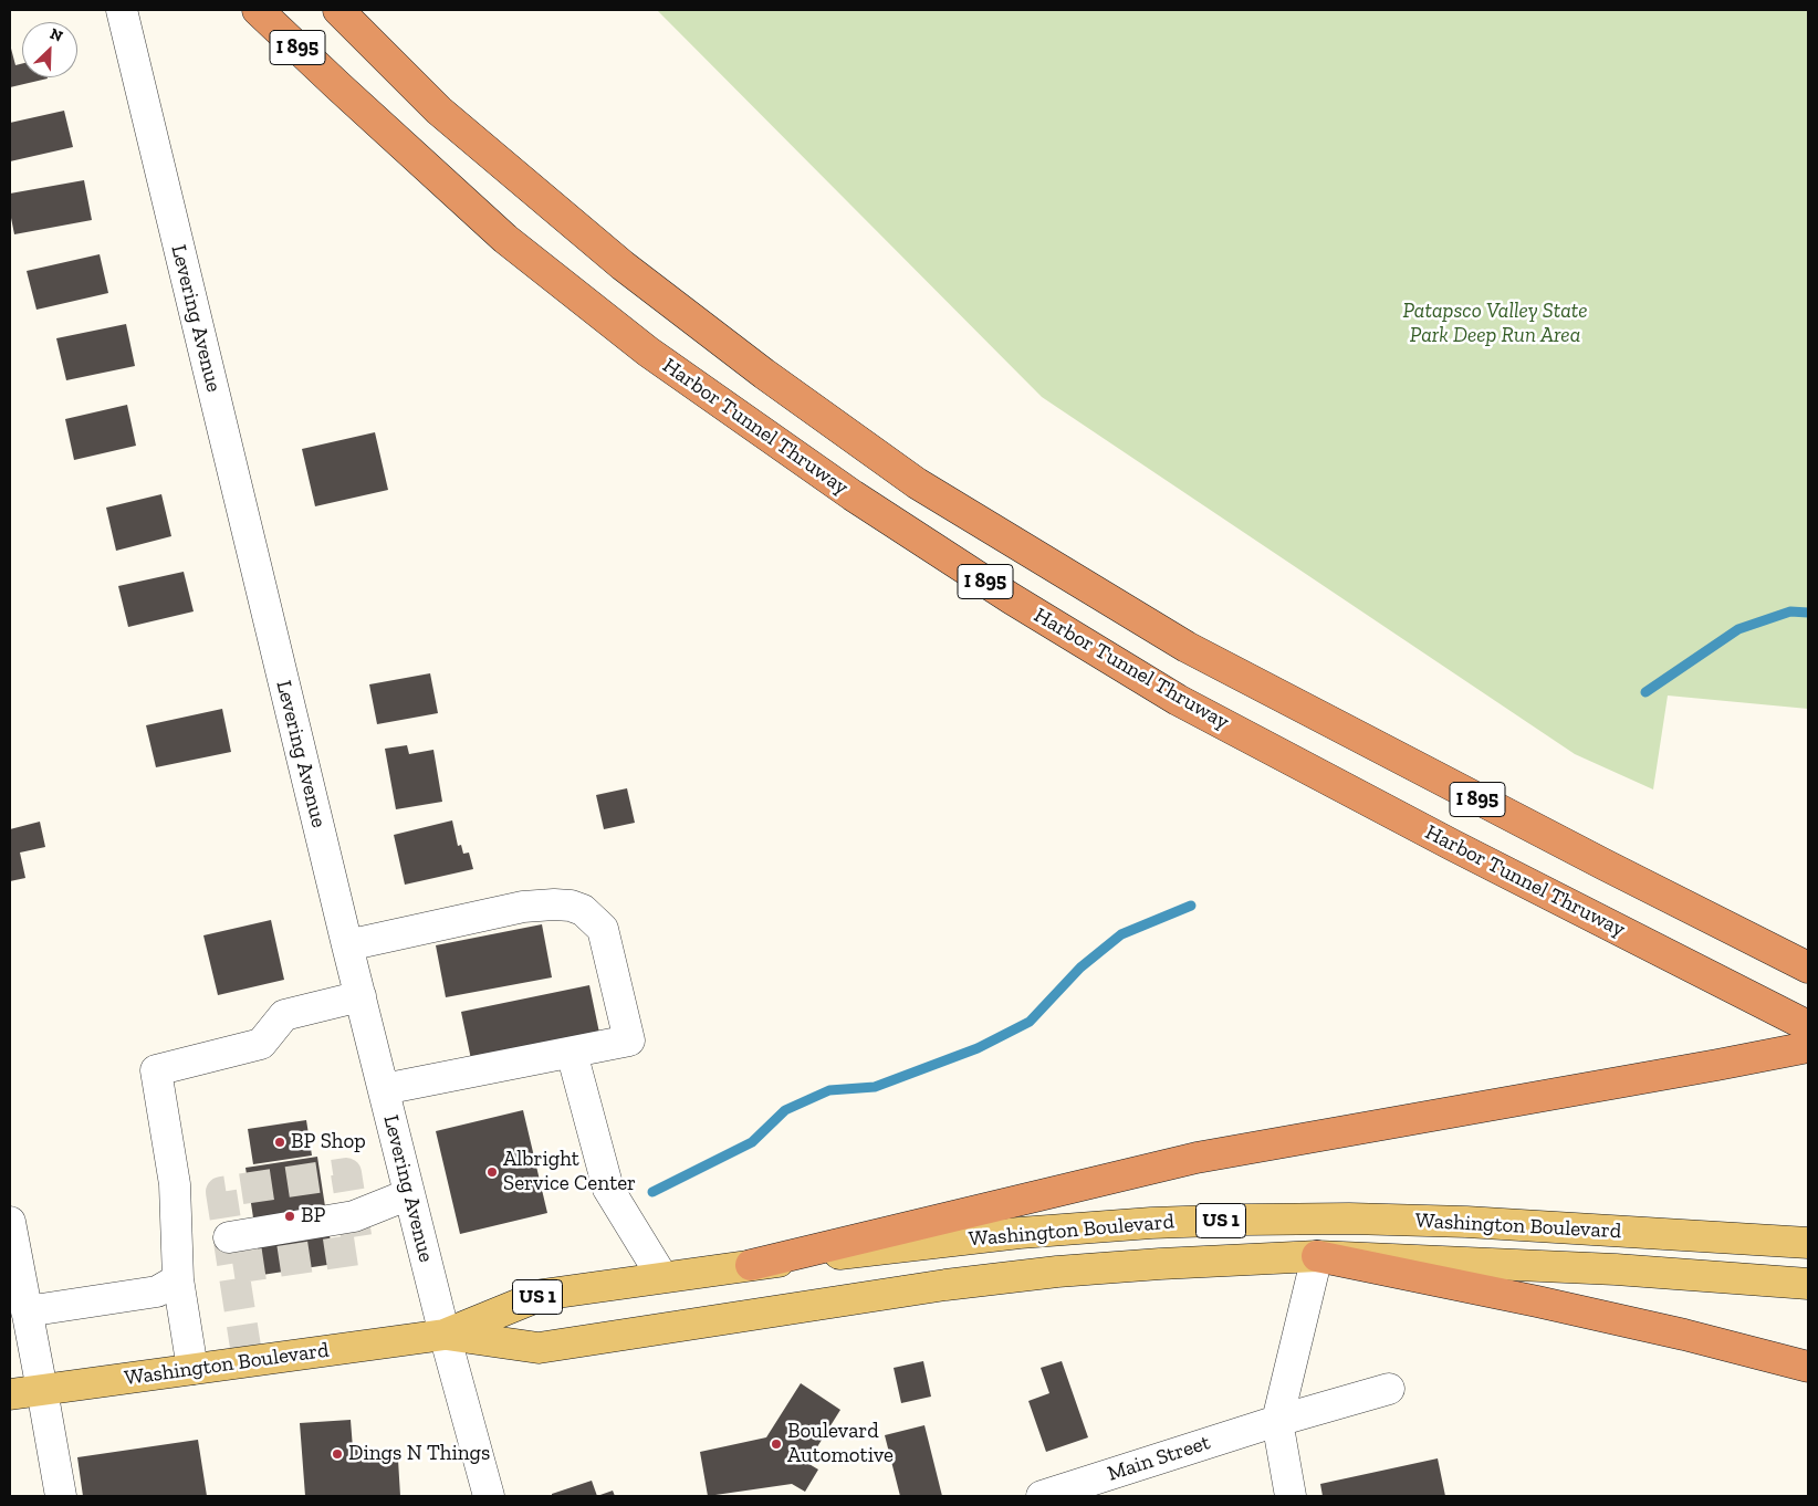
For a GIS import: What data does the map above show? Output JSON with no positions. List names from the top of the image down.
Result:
{
  "streets": {
    "highway": ["I 895", "Harbor Tunnel Thruway"],
    "main road": ["US 1", "Washington Boulevard"],
    "street": ["Levering Avenue", "Main Street"]
  },
  "crossings": [
    ["Levering Avenue", "Washington Boulevard"]
  ],
  "parks": ["Patapsco Valley State Park Deep Run Area"],
  "places": [
    "BP Shop",
    "Albright Service Center",
    "BP",
    "Boulevard Automotive",
    "Dings N Things"
  ],
  "north": "top right"
}
